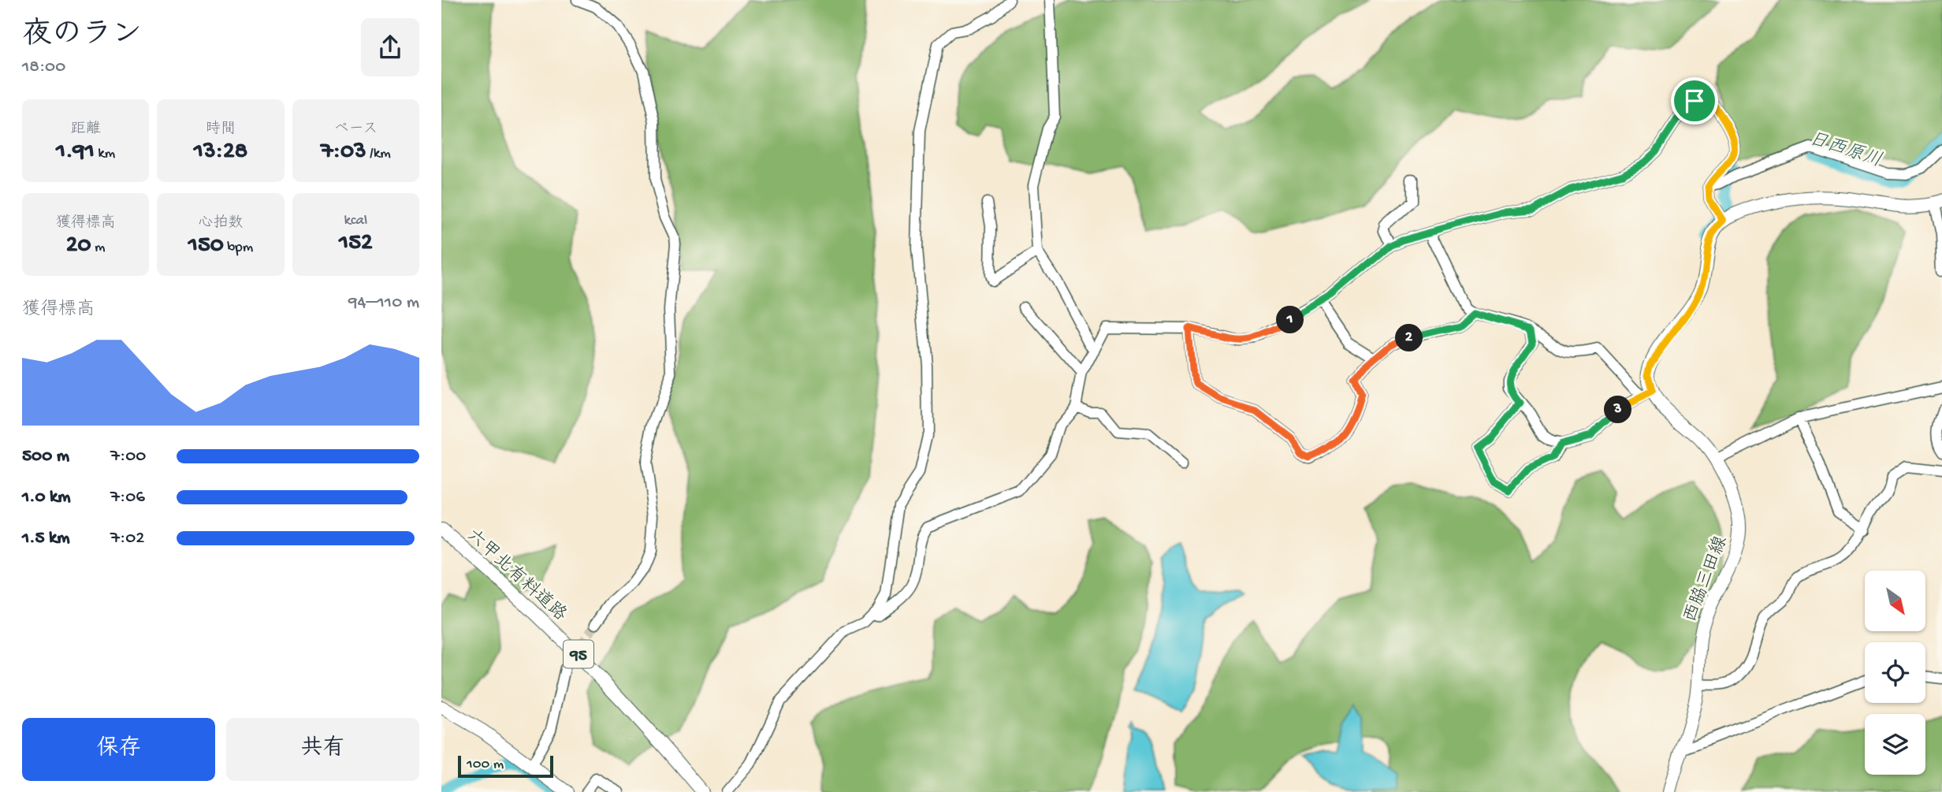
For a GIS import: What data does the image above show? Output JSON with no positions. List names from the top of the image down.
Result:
{
  "streets": {
    "main road": ["六甲北有料道路", "西脇三田線", "95"]
  },
  "water": ["日西原川"],
  "scale_bar": "100 m",
  "north": "bottom right",
  "page": {
    "heading": ["夜のラン", "18:00"],
    "stats": [
      ["距離", "1.91 km"],
      ["時間", "13:28"],
      ["ペース", "7:03 /km"],
      ["獲得標高", "20 m"],
      ["心拍数", "150 bpm"],
      ["kcal", "152"]
    ],
    "chart": ["獲得標高", "94–110 m"],
    "pins": ["1", "2", "3"],
    "list": [
      {
        "name": "500 m",
        "note": "7:00"
      },
      {
        "name": "1.0 km",
        "note": "7:06"
      },
      {
        "name": "1.5 km",
        "note": "7:02"
      }
    ],
    "buttons": ["保存", "共有"],
    "scale": "100 m"
  }
}
